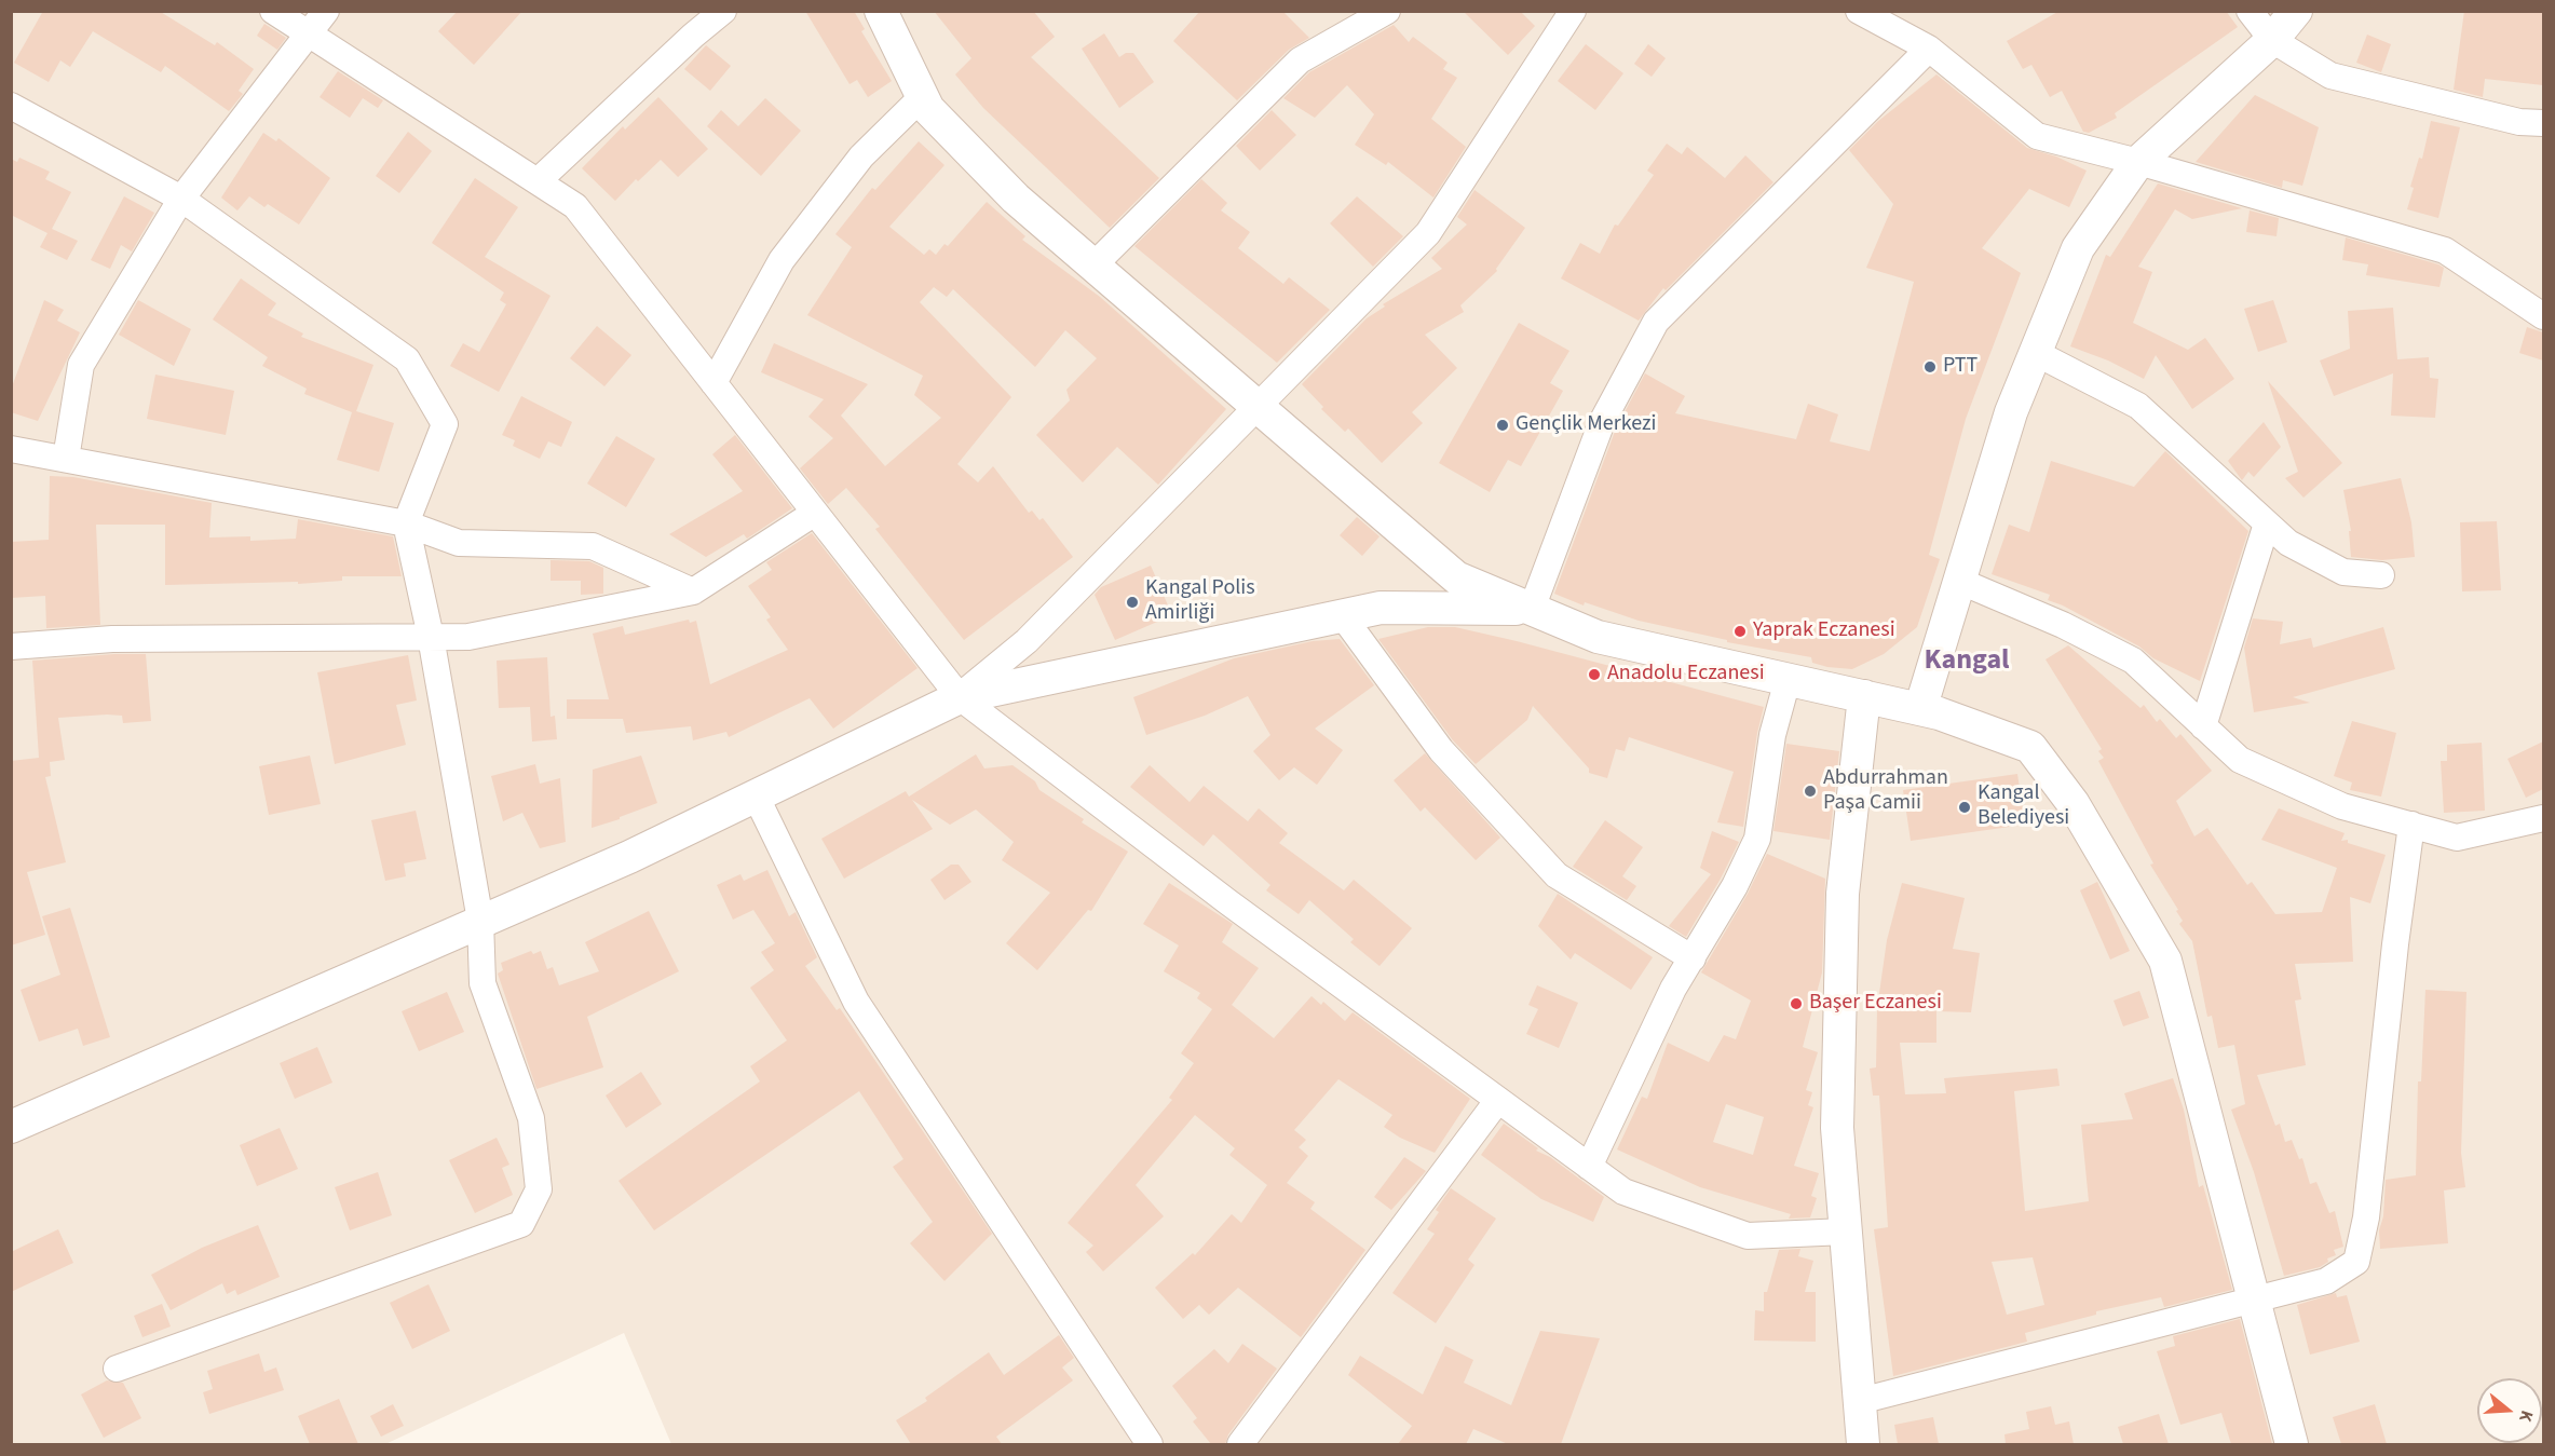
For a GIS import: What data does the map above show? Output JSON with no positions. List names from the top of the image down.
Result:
{
  "districts": ["Kangal"],
  "places": [
    "PTT",
    "Gençlik Merkezi",
    "Kangal Polis Amirliği",
    "Yaprak Eczanesi",
    "Anadolu Eczanesi",
    "Abdurrahman Paşa Camii",
    "Kangal Belediyesi",
    "Başer Eczanesi"
  ],
  "north": "right"
}
